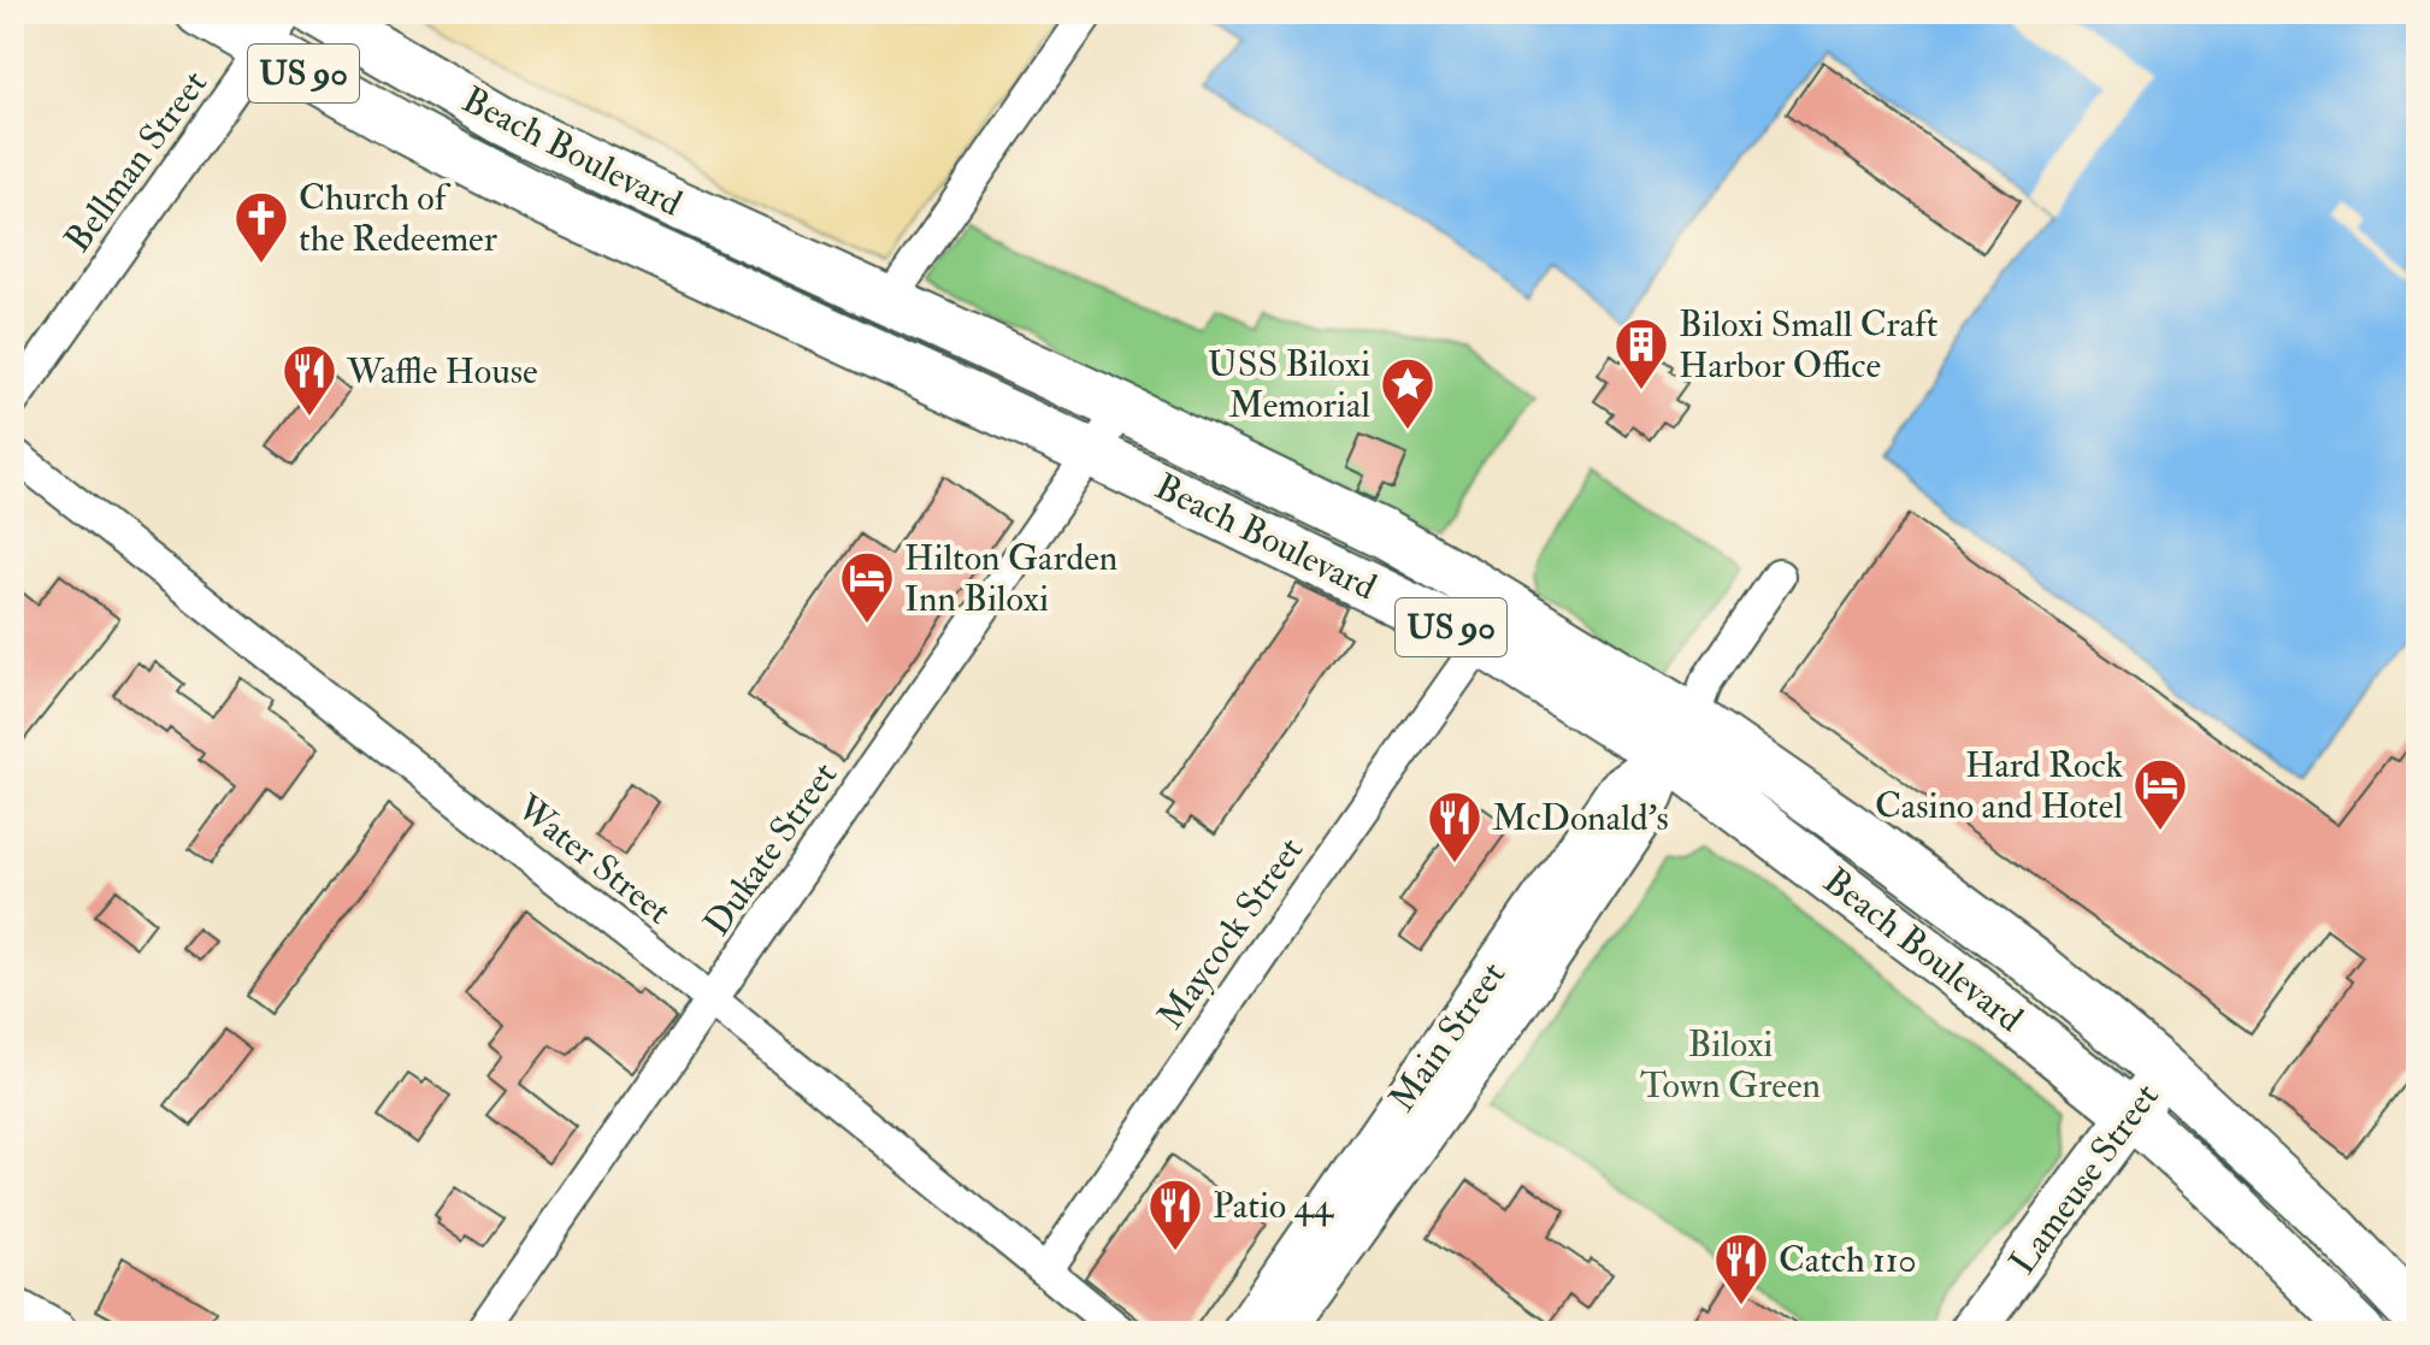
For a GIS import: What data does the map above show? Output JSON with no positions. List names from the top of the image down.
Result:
{
  "streets": {
    "main road": ["US 90", "Beach Boulevard"],
    "street": [
      "Bellman Street",
      "Dukate Street",
      "Water Street",
      "Maycock Street",
      "Main Street",
      "Lameuse Street"
    ]
  },
  "crossings": [
    ["Beach Boulevard", "Bellman Street"],
    ["Beach Boulevard", "Dukate Street"],
    ["Beach Boulevard", "Maycock Street"],
    ["Beach Boulevard", "Main Street"],
    ["Beach Boulevard", "Lameuse Street"],
    ["Dukate Street", "Water Street"],
    ["Water Street", "Maycock Street"]
  ],
  "parks": ["Biloxi Town Green"],
  "places": {
    "church": ["Church of the Redeemer"],
    "building": ["Biloxi Small Craft Harbor Office"],
    "restaurant": [
      "Waffle House",
      "McDonald's",
      "Patio 44",
      "Catch 110"
    ],
    "place": ["USS Biloxi Memorial"],
    "hotel": ["Hilton Garden Inn Biloxi", "Hard Rock Casino and Hotel"]
  }
}
